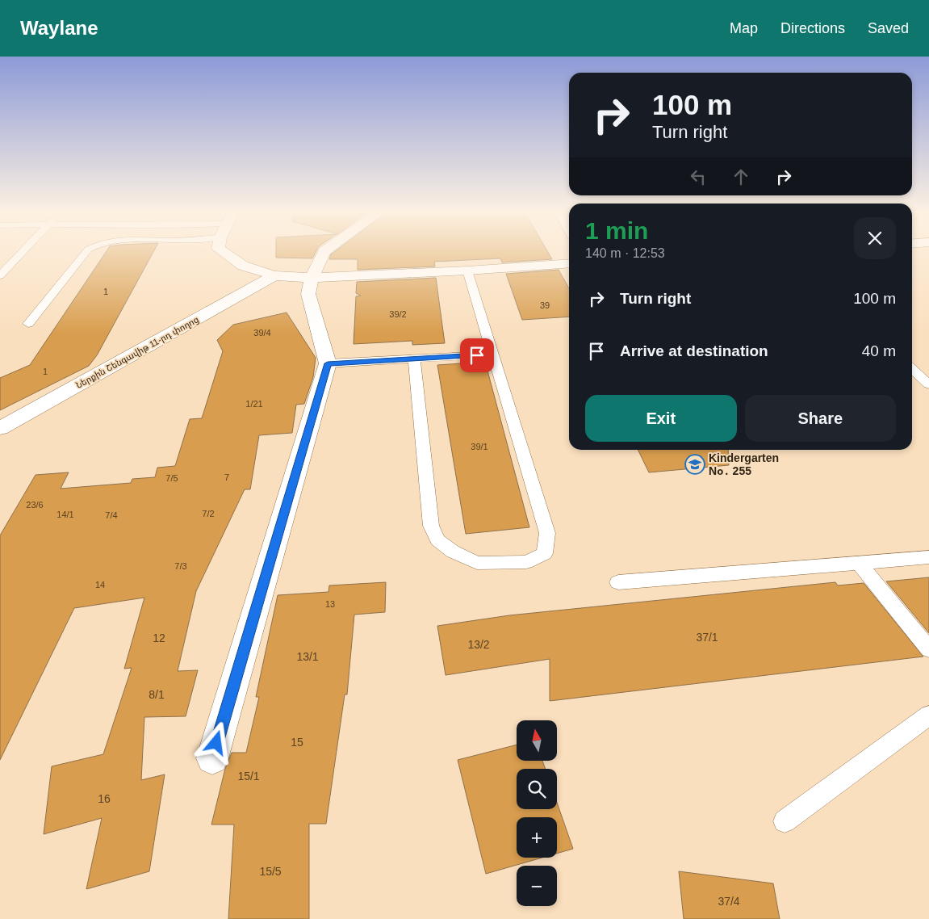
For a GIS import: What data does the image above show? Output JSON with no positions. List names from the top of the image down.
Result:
{
  "streets": {
    "street": ["Ներքին Շենգավիթ 11-րդ փողոց"]
  },
  "places": {
    "school or university": ["Kindergarten Nօ․ 255"]
  },
  "house_numbers": [
    "1",
    "39",
    "39/2",
    "39/4",
    "1",
    "1/21",
    "39/1",
    "7",
    "7/5",
    "23/6",
    "7/2",
    "14/1",
    "7/4",
    "7/3",
    "14",
    "13",
    "37/1",
    "12",
    "13/2",
    "13/1",
    "8/1",
    "15",
    "15/1",
    "16",
    "15/5",
    "37/4"
  ],
  "north": "top",
  "page": {
    "header": "Waylane",
    "nav": ["Map", "Directions", "Saved"],
    "turn": ["100 m", "Turn right"],
    "heading": ["1 min", "140 m · 12:53"],
    "list": [
      {
        "name": "Turn right",
        "value": "100 m"
      },
      {
        "name": "Arrive at destination",
        "value": "40 m"
      }
    ],
    "buttons": ["Exit", "Share"],
    "map_buttons": ["+", "−"]
  }
}
